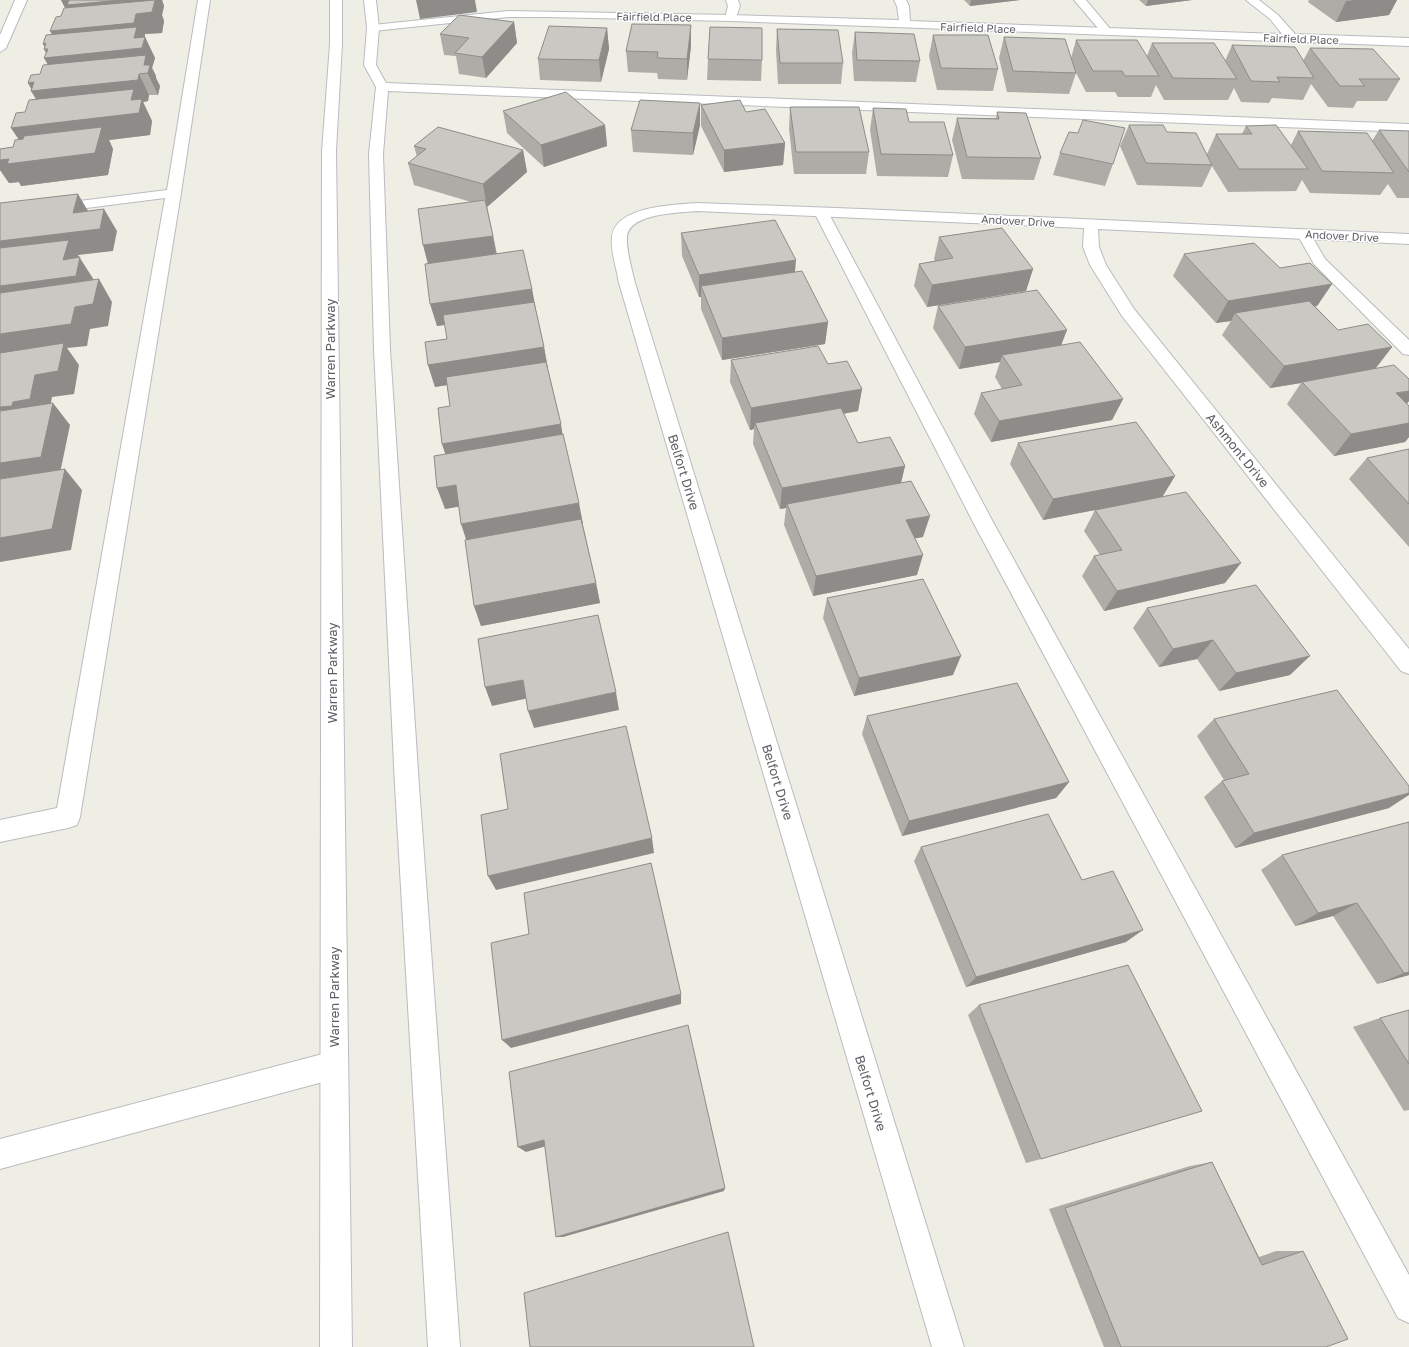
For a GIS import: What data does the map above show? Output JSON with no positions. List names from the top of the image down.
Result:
{
  "streets": {
    "street": [
      "Fairfield Place",
      "Andover Drive",
      "Warren Parkway",
      "Ashmont Drive",
      "Belfort Drive"
    ]
  },
  "crossings": [
    ["Andover Drive", "Ashmont Drive"],
    ["Andover Drive", "Belfort Drive"]
  ]
}
